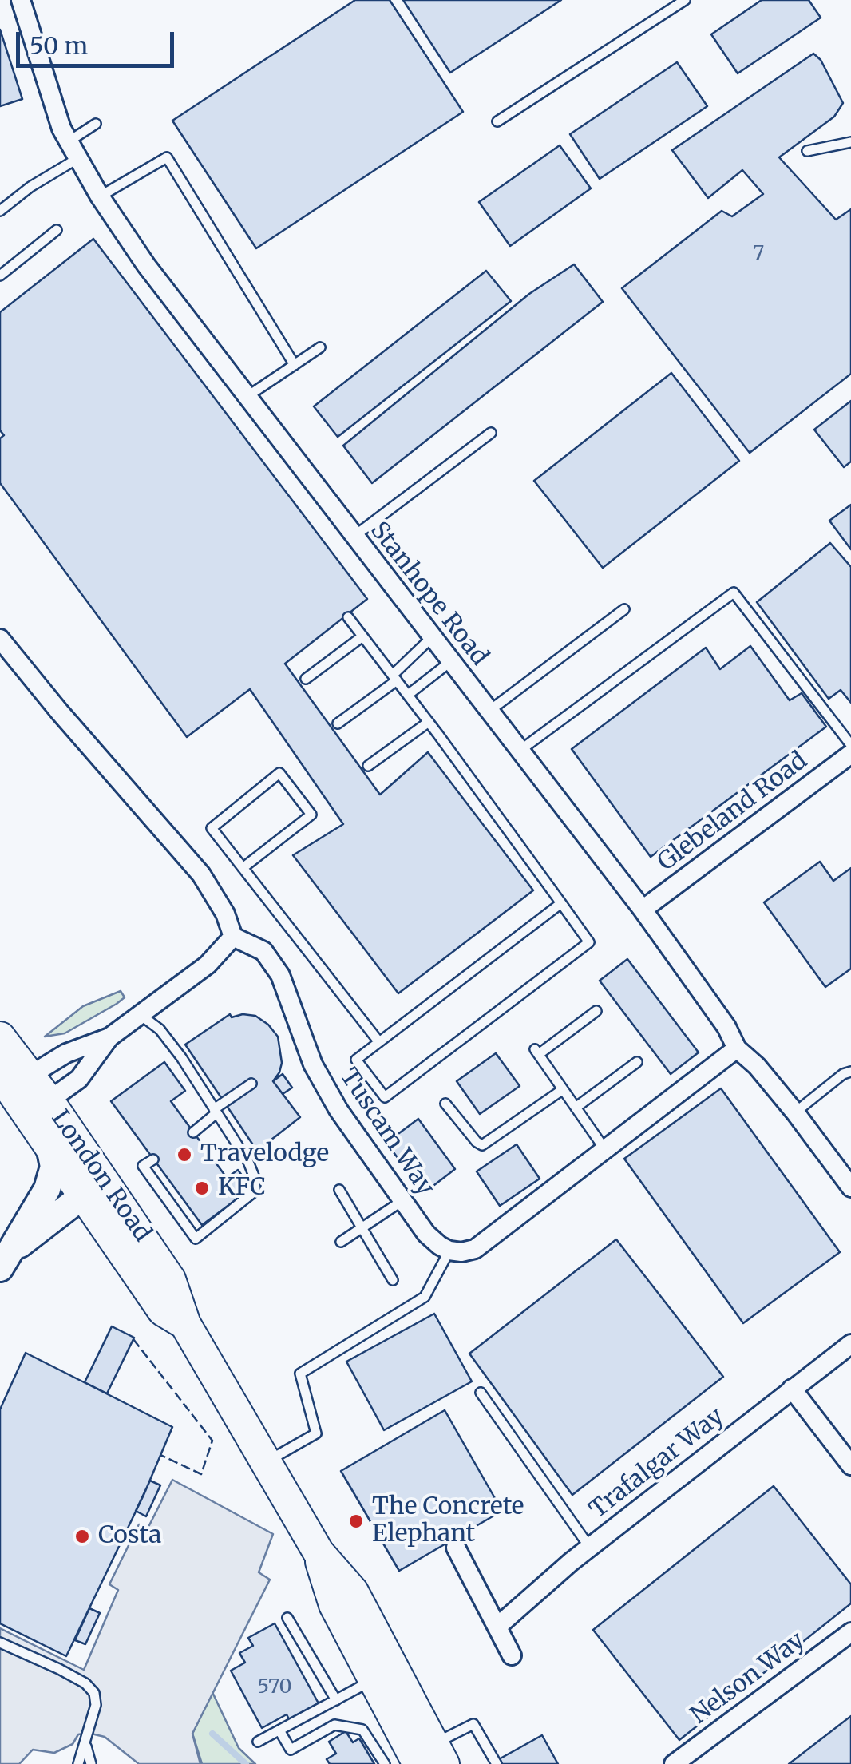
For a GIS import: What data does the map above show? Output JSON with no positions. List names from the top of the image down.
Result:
{
  "streets": {
    "main road": ["London Road"],
    "street": [
      "Stanhope Road",
      "Glebeland Road",
      "Tuscam Way",
      "Trafalgar Way",
      "Nelson Way"
    ]
  },
  "crossings": [
    ["Stanhope Road", "Glebeland Road"]
  ],
  "places": [
    "Travelodge",
    "KFC",
    "The Concrete Elephant",
    "Costa"
  ],
  "house_numbers": ["7", "570"],
  "scale_bar": "50 m"
}
